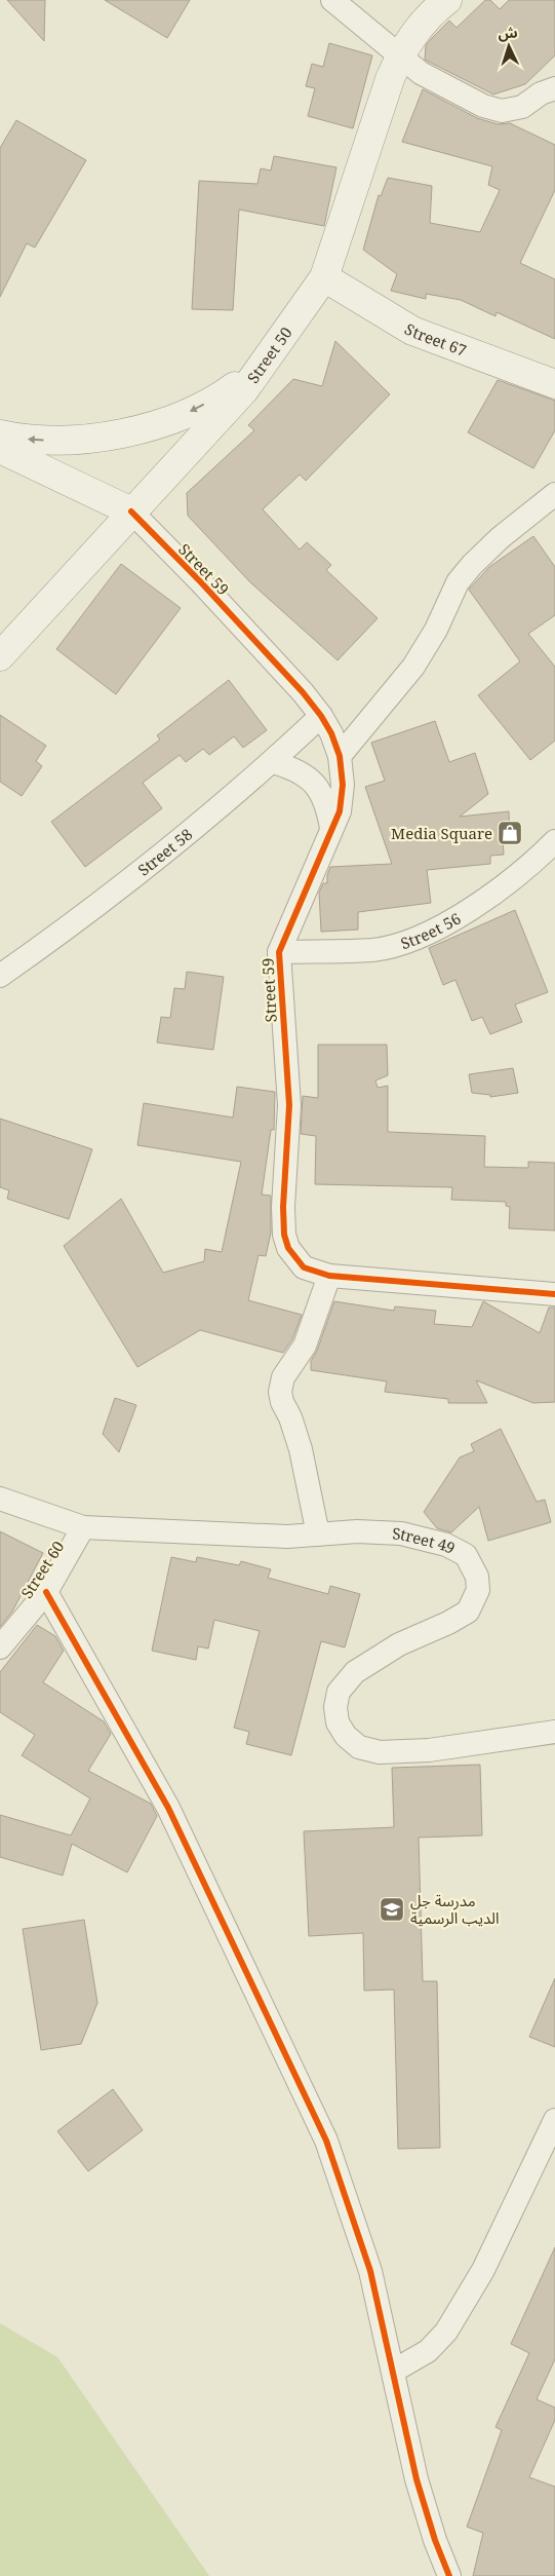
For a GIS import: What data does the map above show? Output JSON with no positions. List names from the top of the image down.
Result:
{
  "streets": {
    "street": [
      "Street 67",
      "Street 50",
      "Street 59",
      "Street 58",
      "Street 56",
      "Street 49",
      "Street 60"
    ]
  },
  "crossings": [
    ["Street 67", "Street 50"],
    ["Street 50", "Street 59"],
    ["Street 59", "Street 58"],
    ["Street 59", "Street 56"],
    ["Street 49", "Street 60"]
  ],
  "places": {
    "shop": ["Media Square"],
    "school or university": ["مدرسة جل الديب الرسمية"]
  },
  "north": "top"
}
